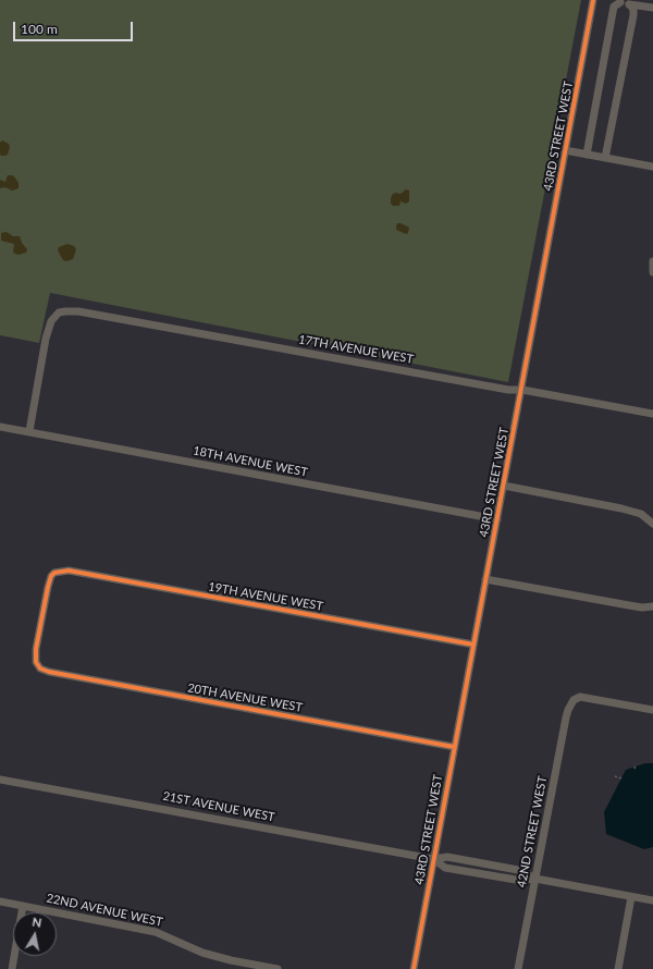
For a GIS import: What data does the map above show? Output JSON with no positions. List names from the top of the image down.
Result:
{
  "streets": {
    "street": [
      "43RD STREET WEST",
      "17TH AVENUE WEST",
      "18TH AVENUE WEST",
      "19TH AVENUE WEST",
      "20TH AVENUE WEST",
      "21ST AVENUE WEST",
      "42ND STREET WEST",
      "22ND AVENUE WEST"
    ]
  },
  "crossings": [
    ["43RD STREET WEST", "17TH AVENUE WEST"],
    ["43RD STREET WEST", "18TH AVENUE WEST"],
    ["43RD STREET WEST", "19TH AVENUE WEST"],
    ["43RD STREET WEST", "20TH AVENUE WEST"],
    ["43RD STREET WEST", "21ST AVENUE WEST"],
    ["17TH AVENUE WEST", "18TH AVENUE WEST"],
    ["19TH AVENUE WEST", "20TH AVENUE WEST"],
    ["21ST AVENUE WEST", "42ND STREET WEST"]
  ],
  "scale_bar": "100 m",
  "north": "top"
}
